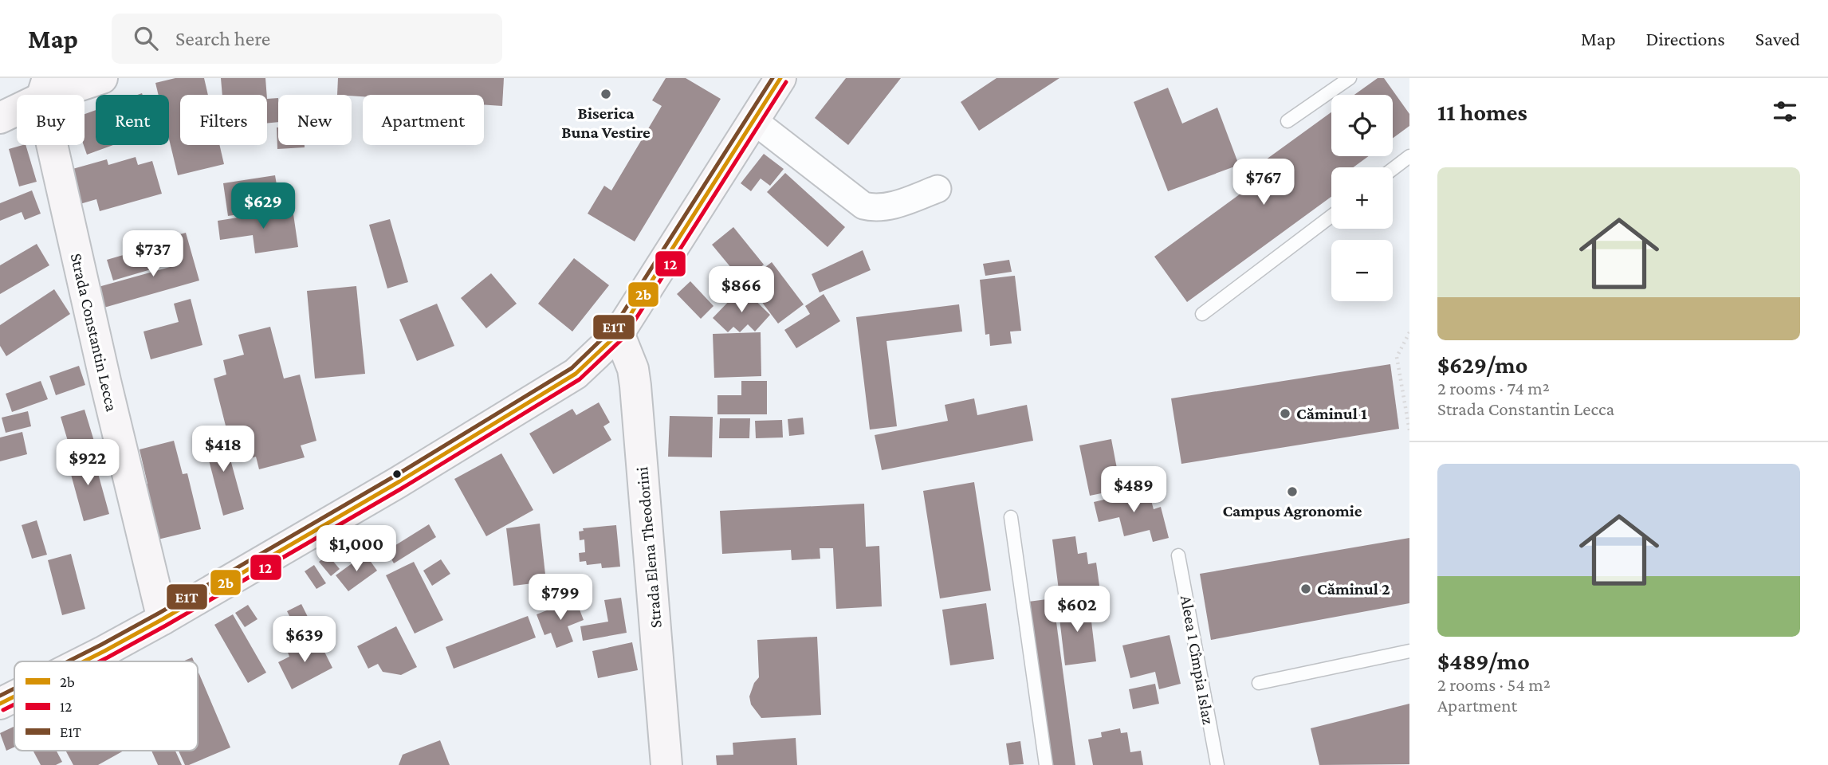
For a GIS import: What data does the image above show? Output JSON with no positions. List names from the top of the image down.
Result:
{
  "streets": {
    "main road": ["Strada Constantin Lecca", "Strada Elena Theodorini"],
    "lane": ["Aleea 1 Cîmpia Islaz"]
  },
  "places": [
    "Biserica Buna Vestire",
    "Căminul 1",
    "Campus Agronomie",
    "Căminul 2"
  ],
  "lines": ["transit line 2b", "transit line E1T", "transit line 12"],
  "legend": ["2b", "12", "E1T"],
  "page": {
    "header": "Map",
    "search": "Search here",
    "nav": ["Map", "Directions", "Saved"],
    "heading": "11 homes",
    "map_buttons": ["+", "−"],
    "chip": [
      "Buy",
      "Rent",
      "Filters",
      "New",
      "Apartment"
    ],
    "list": [
      {
        "name": "$629/mo",
        "note": "2 rooms · 74 m² · Strada Constantin Lecca"
      },
      {
        "name": "$489/mo",
        "note": "2 rooms · 54 m² · Apartment"
      }
    ],
    "price": [
      "$767",
      "$629",
      "$737",
      "$866",
      "$418",
      "$922",
      "$489",
      "$1,000",
      "$799",
      "$602",
      "$639"
    ]
  }
}
